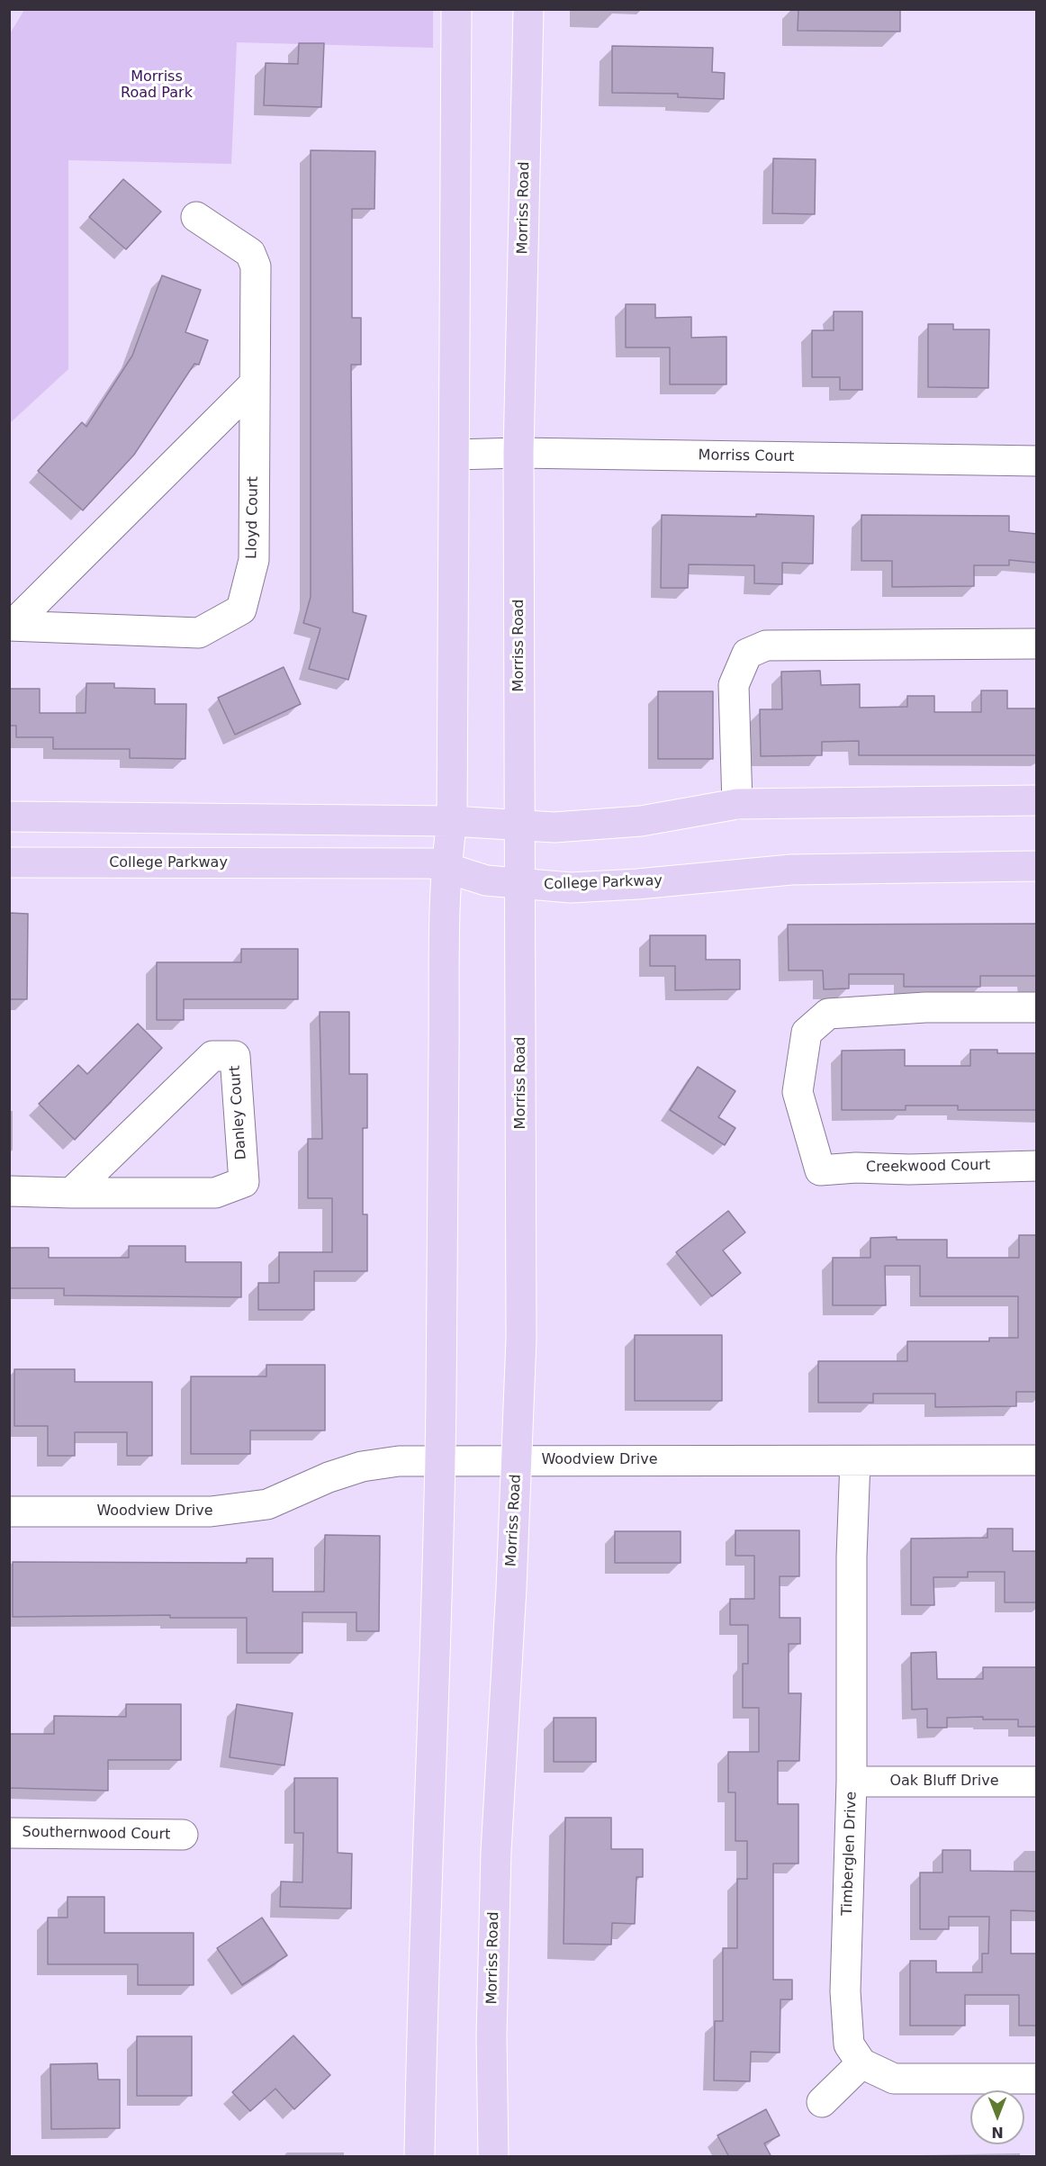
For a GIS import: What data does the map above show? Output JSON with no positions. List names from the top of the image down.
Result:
{
  "streets": {
    "main road": ["Morriss Road", "College Parkway"],
    "street": [
      "Morriss Court",
      "Lloyd Court",
      "Danley Court",
      "Creekwood Court",
      "Woodview Drive",
      "Oak Bluff Drive",
      "Southernwood Court",
      "Timberglen Drive"
    ]
  },
  "crossings": [
    ["Morriss Road", "Morriss Court"],
    ["Morriss Road", "College Parkway"],
    ["Morriss Road", "Woodview Drive"],
    ["Woodview Drive", "Timberglen Drive"],
    ["Oak Bluff Drive", "Timberglen Drive"]
  ],
  "parks": ["Morriss Road Park"],
  "north": "bottom"
}
